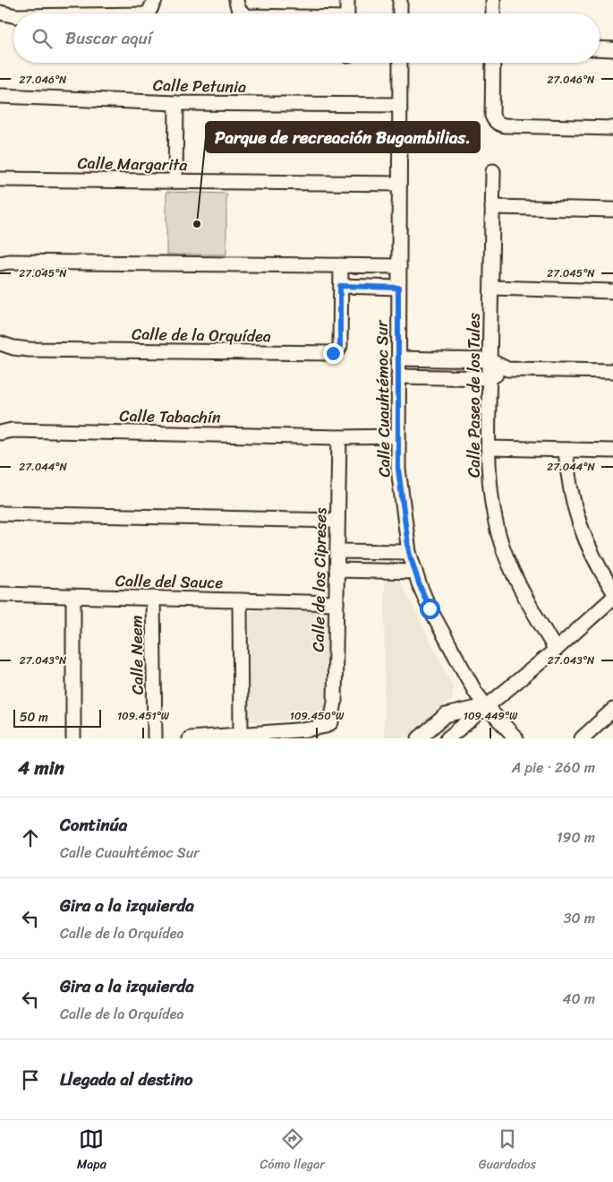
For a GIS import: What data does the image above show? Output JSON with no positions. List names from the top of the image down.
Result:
{
  "streets": {
    "street": [
      "Calle Petunia",
      "Calle Margarita",
      "Calle de la Orquídea",
      "Calle Paseo de los Tules",
      "Calle Cuauhtémoc Sur",
      "Calle Tabachín",
      "Calle de los Cipreses",
      "Calle del Sauce",
      "Calle Neem"
    ]
  },
  "crossings": [
    ["Calle Petunia", "Calle Cuauhtémoc Sur"],
    ["Calle Margarita", "Calle Cuauhtémoc Sur"],
    ["Calle Cuauhtémoc Sur", "Calle Tabachín"],
    ["Calle Tabachín", "Calle de los Cipreses"],
    ["Calle de los Cipreses", "Calle del Sauce"],
    ["Calle del Sauce", "Calle Neem"]
  ],
  "places": ["Parque de recreación Bugambilias."],
  "scale_bar": "50 m",
  "page": {
    "search": "Buscar aquí",
    "scale": "50 m",
    "heading": ["4 min", "A pie · 260 m"],
    "list": [
      ["Continúa", "Calle Cuauhtémoc Sur", "190 m"],
      ["Gira a la izquierda", "Calle de la Orquídea", "30 m"],
      ["Gira a la izquierda", "Calle de la Orquídea", "40 m"],
      "Llegada al destino"
    ],
    "nav": ["Mapa", "Cómo llegar", "Guardados"]
  },
  "coordinates": [
    "27.046°N",
    "27.045°N",
    "27.044°N",
    "27.043°N",
    "109.451°W",
    "109.450°W",
    "109.449°W"
  ]
}
